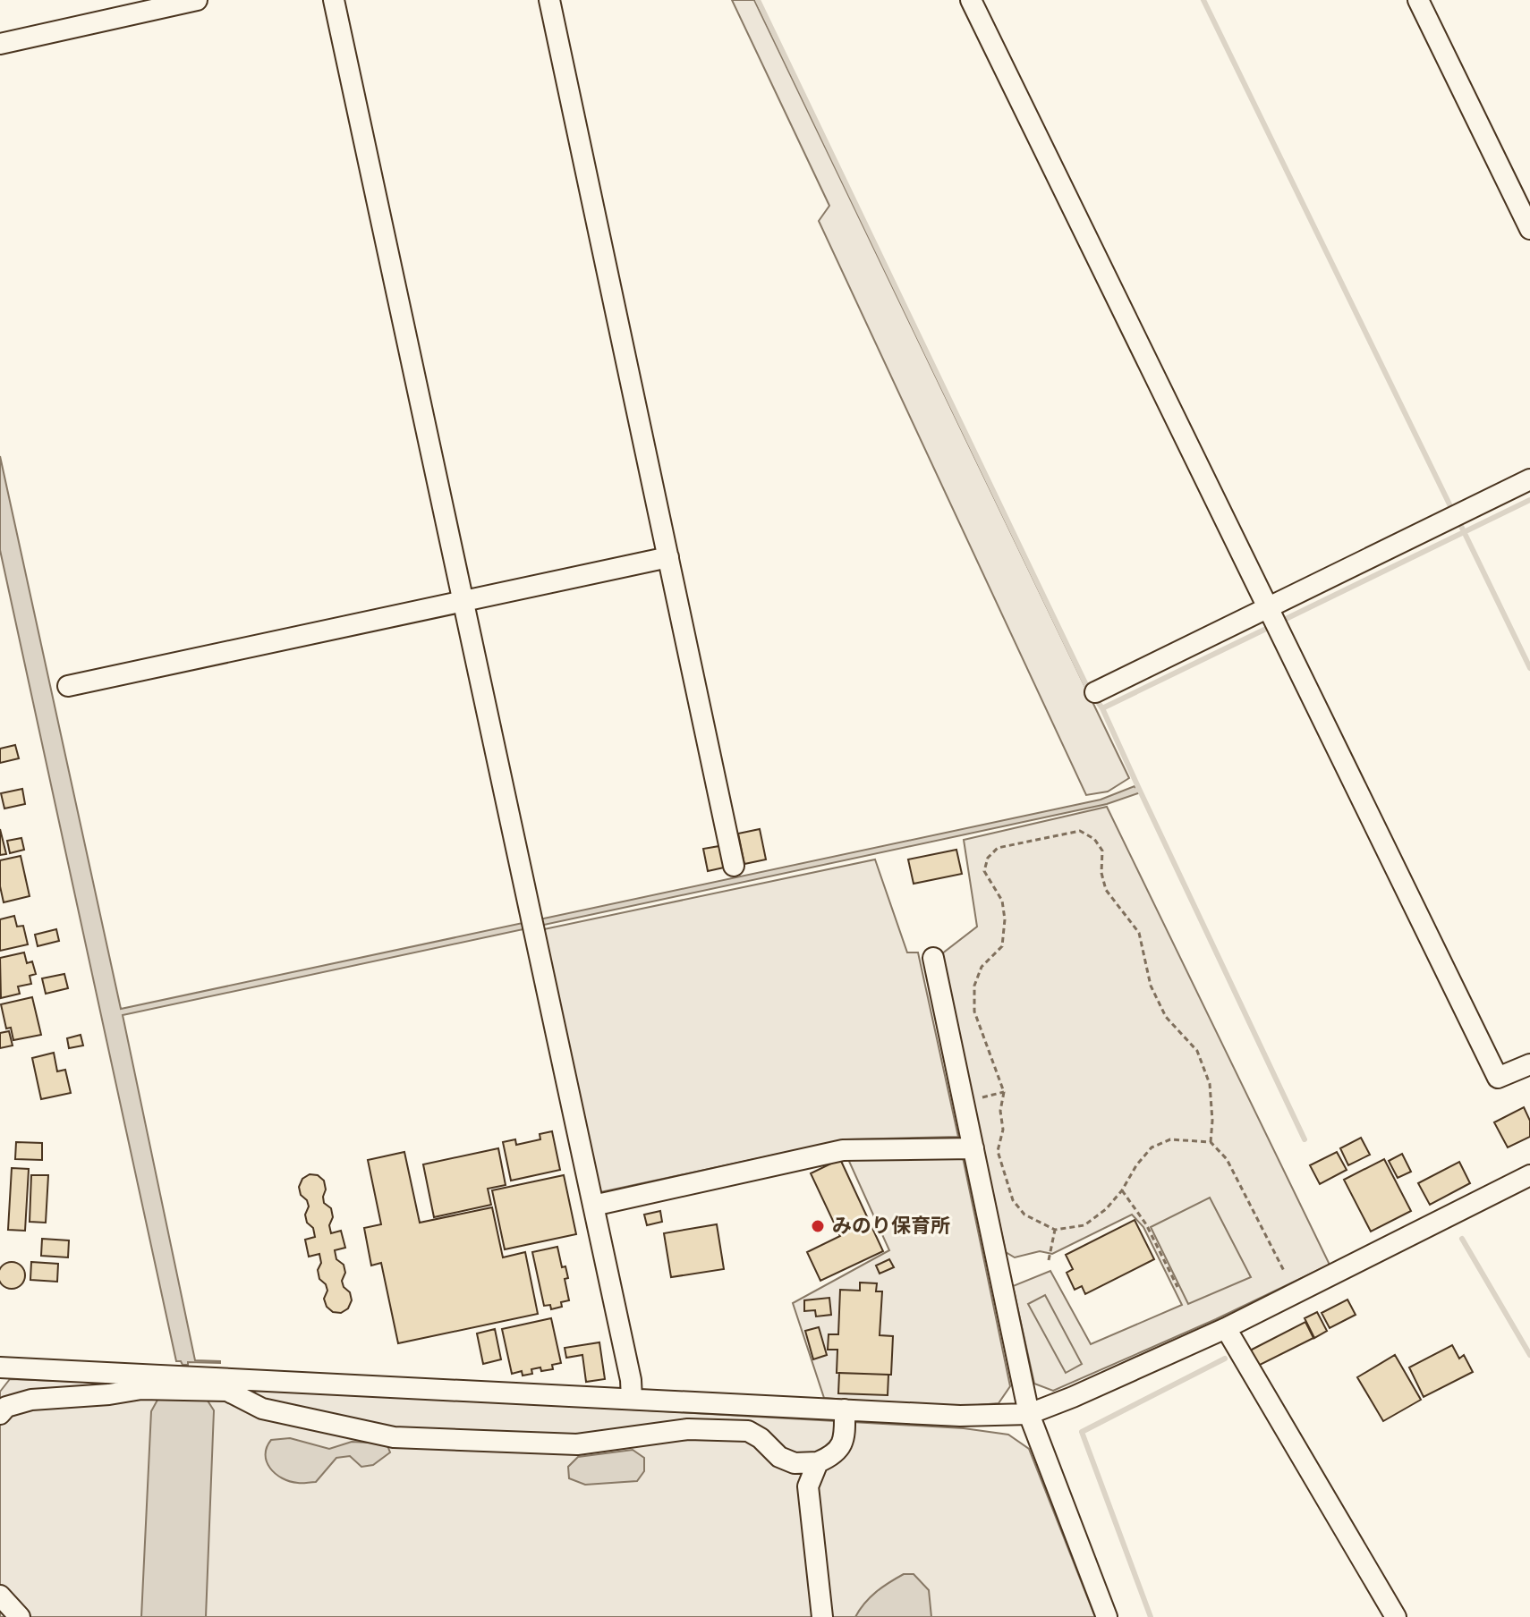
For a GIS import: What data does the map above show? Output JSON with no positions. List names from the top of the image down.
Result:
{
  "places": ["みのり保育所"]
}
